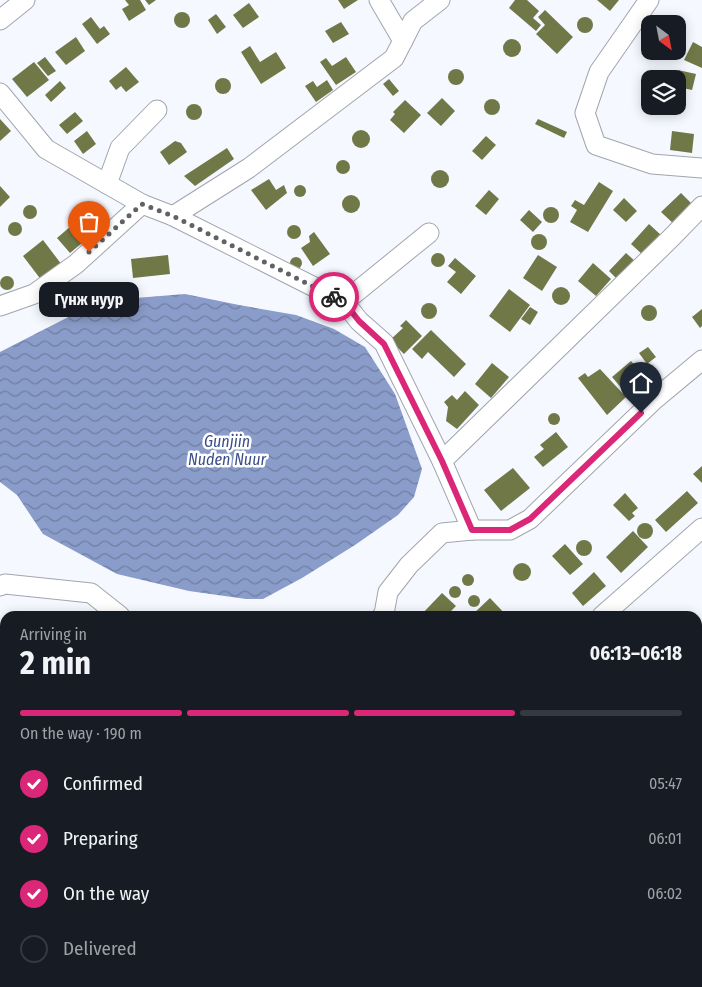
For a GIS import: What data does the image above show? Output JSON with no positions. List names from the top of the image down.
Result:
{
  "water": ["Gunjiin Nuden Nuur"],
  "places": ["Гүнж нуур"],
  "north": "bottom right",
  "page": {
    "bubble": "Гүнж нуур",
    "heading": ["2 min", "Arriving in", "06:13–06:18"],
    "bar": "On the way · 190 m",
    "list": [
      ["Confirmed", "05:47"],
      ["Preparing", "06:01"],
      ["On the way", "06:02"],
      "Delivered"
    ]
  }
}
